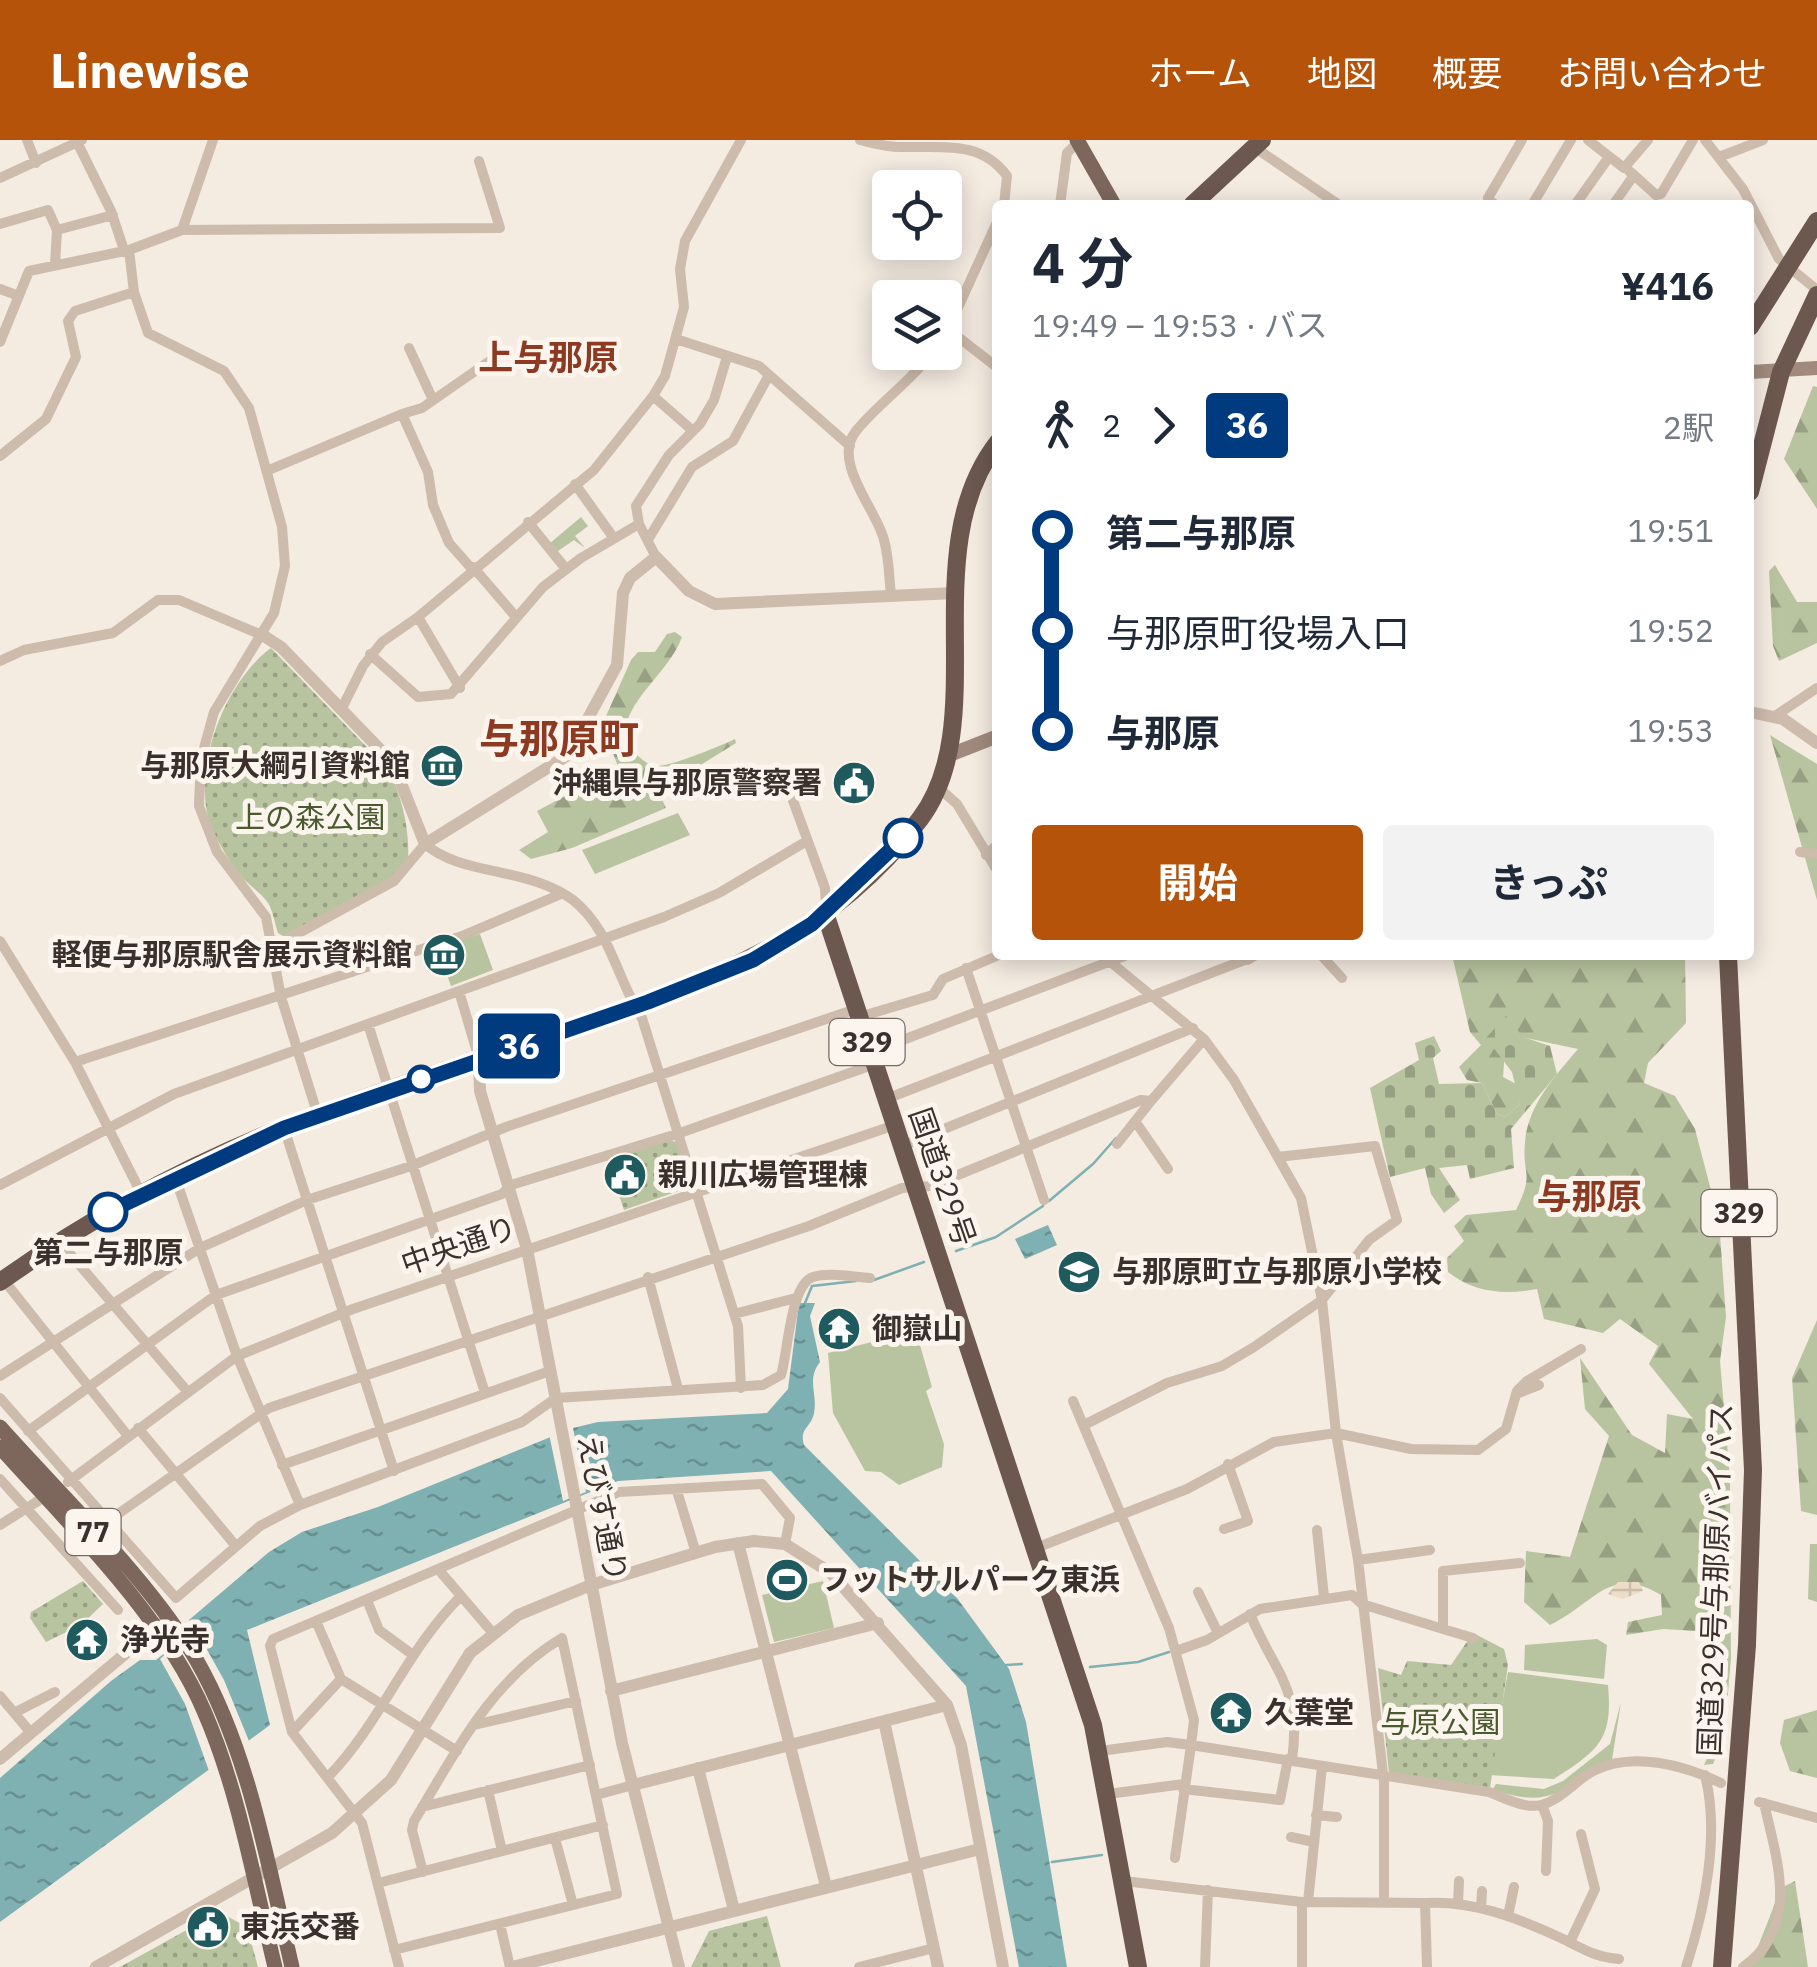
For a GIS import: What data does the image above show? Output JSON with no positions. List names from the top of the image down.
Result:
{
  "streets": {
    "highway": ["329", "国道329号", "国道329号与那原バイパス"],
    "main road": ["77"],
    "street": ["中央通り", "えびす通り"]
  },
  "crossings": [
    ["国道329号", "中央通り"],
    ["中央通り", "えびす通り"],
    ["中央通り", "77"]
  ],
  "districts": ["上与那原", "与那原町", "与那原"],
  "parks": ["上の森公園", "与原公園"],
  "places": {
    "museum": ["与那原大綱引資料館", "軽便与那原駅舎展示資料館"],
    "public building": ["沖縄県与那原警察署", "親川広場管理棟", "東浜交番"],
    "other": ["第二与那原"],
    "school or university": ["与那原町立与那原小学校"],
    "temple": ["御嶽山", "浄光寺", "久葉堂"],
    "sports": ["フットサルパーク東浜"]
  },
  "lines": ["bus line 36"],
  "page": {
    "header": "Linewise",
    "nav": [
      "ホーム",
      "地図",
      "概要",
      "お問い合わせ"
    ],
    "on_map": "36",
    "heading": ["4 分", "19:49 – 19:53 · バス", "¥416"],
    "legs": ["2", "36", "2駅"],
    "list": [
      {
        "name": "第二与那原",
        "value": "19:51"
      },
      {
        "name": "与那原町役場入口",
        "value": "19:52"
      },
      {
        "name": "与那原",
        "value": "19:53"
      }
    ],
    "buttons": ["開始", "きっぷ"]
  }
}
